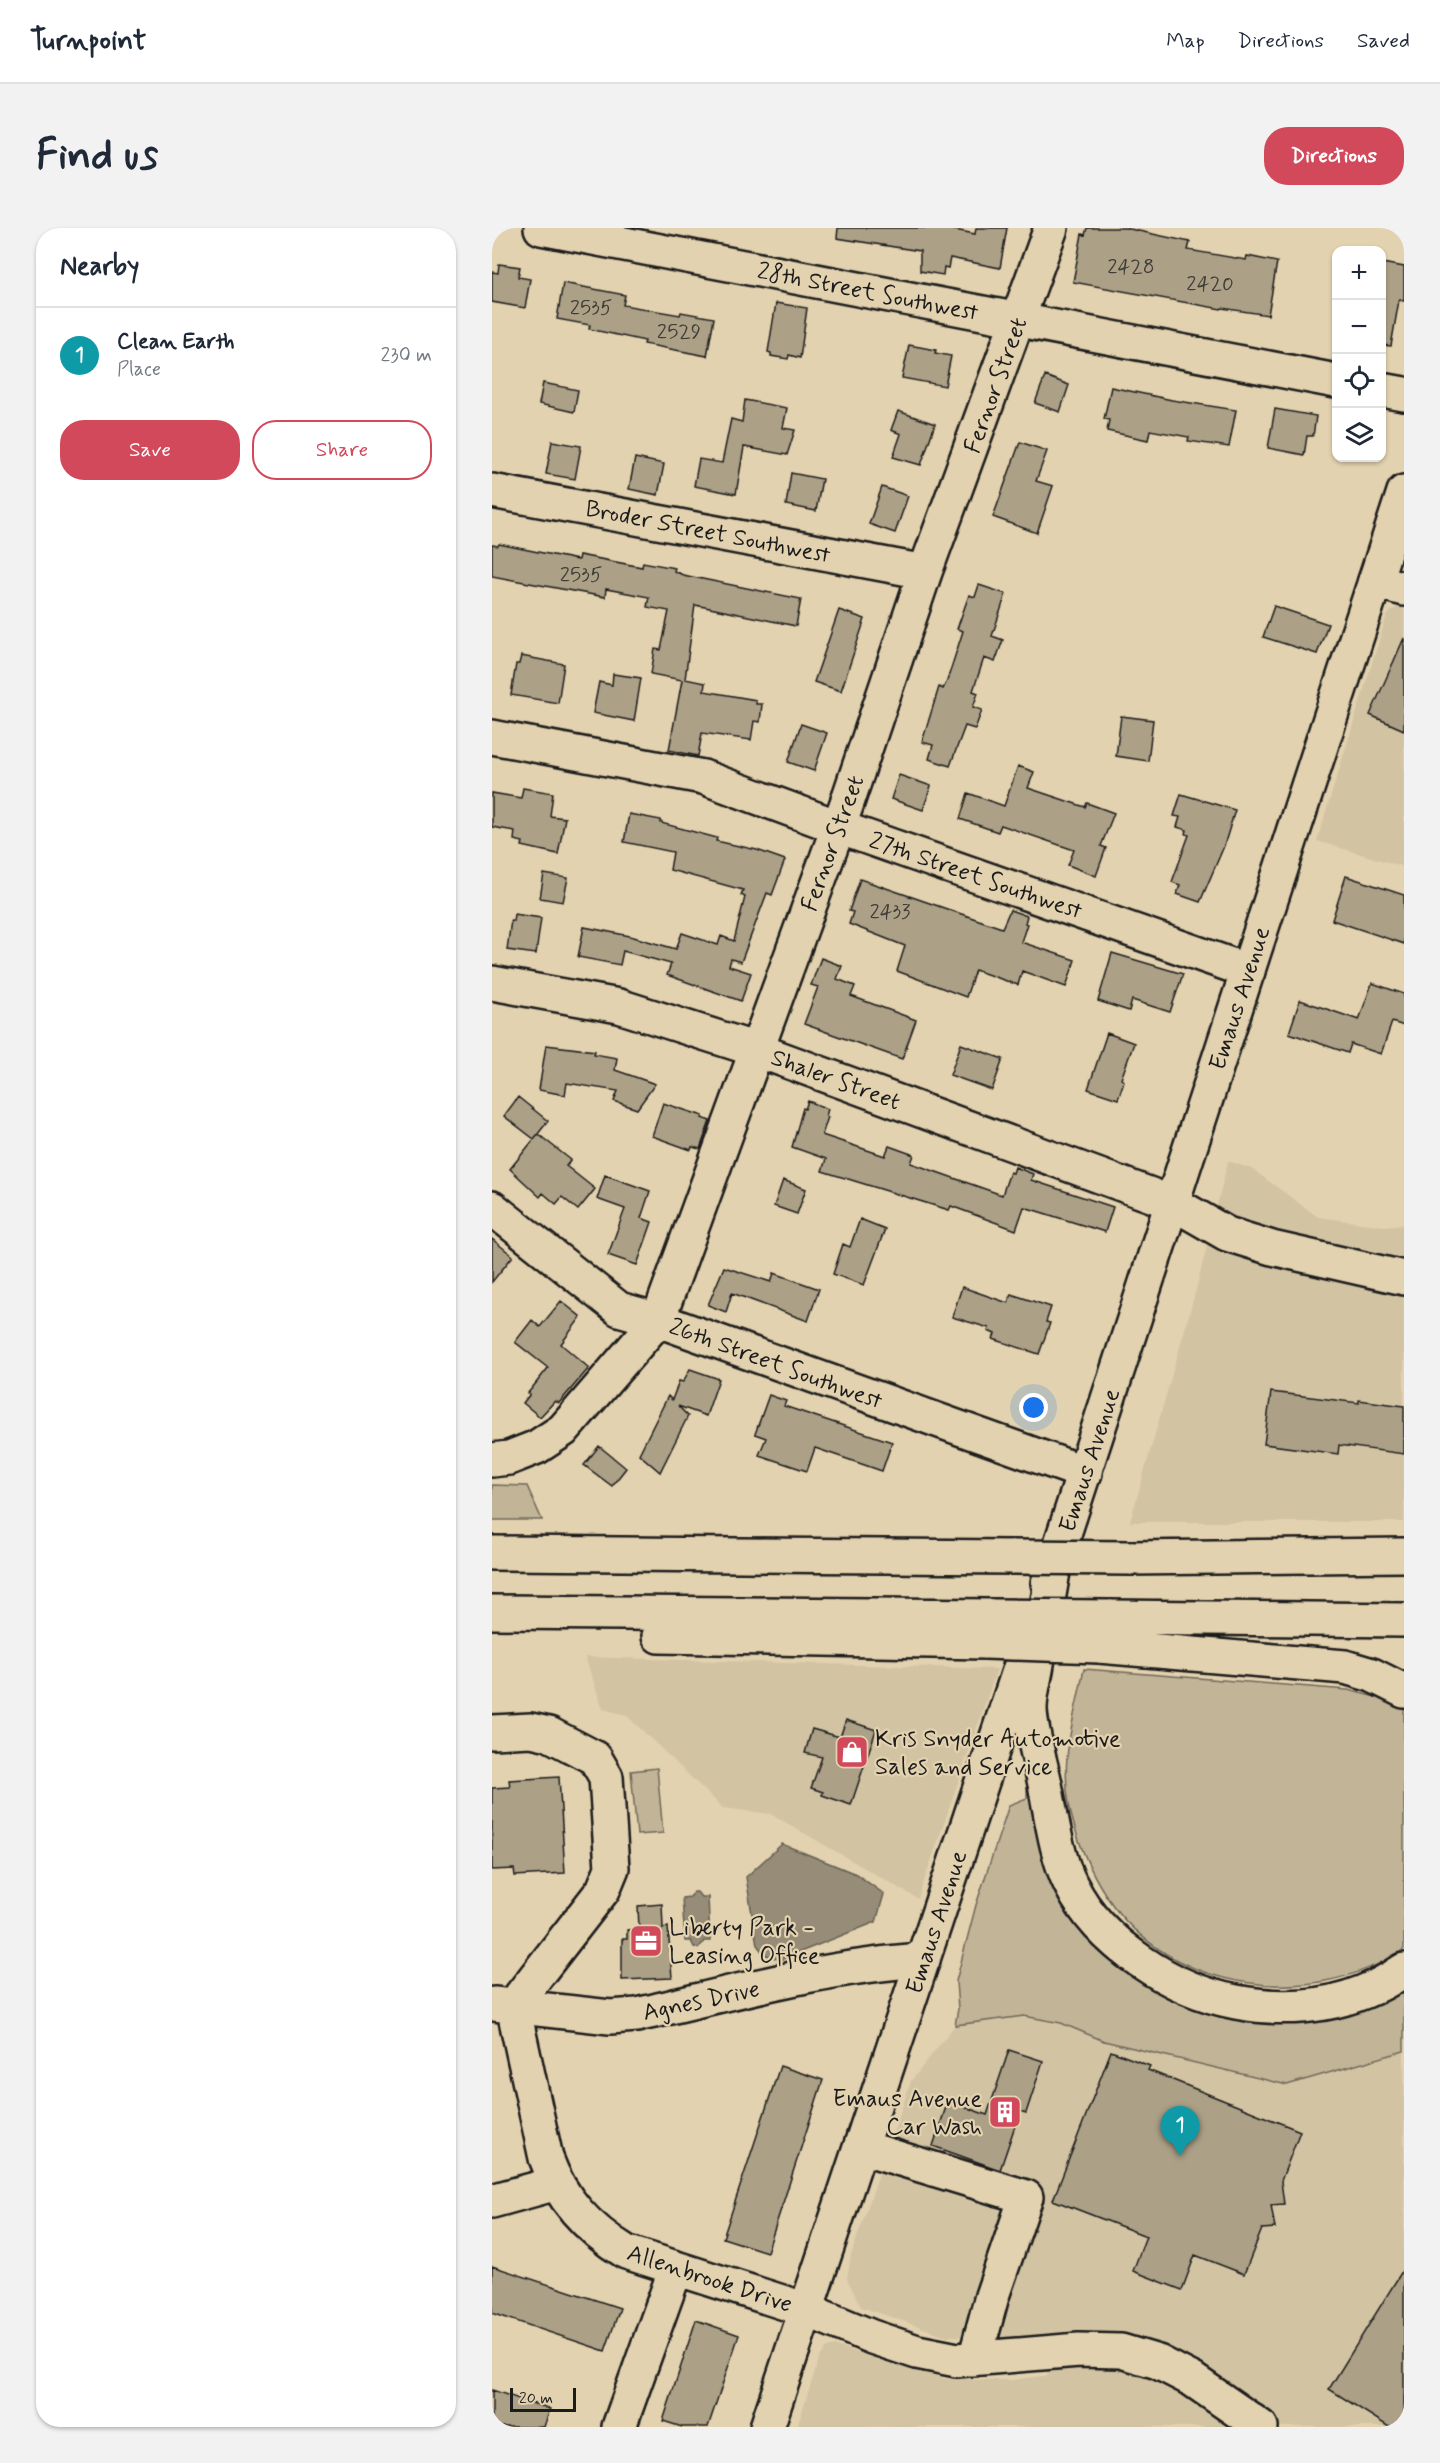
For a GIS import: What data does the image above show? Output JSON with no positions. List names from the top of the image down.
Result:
{
  "streets": {
    "main road": [
      "28th Street Southwest",
      "Fernor Street",
      "Broder Street Southwest",
      "27th Street Southwest",
      "Emaus Avenue",
      "Shaler Street",
      "26th Street Southwest",
      "Agnes Drive",
      "Allenbrook Drive"
    ]
  },
  "crossings": [
    ["28th Street Southwest", "Fernor Street"],
    ["Fernor Street", "Broder Street Southwest"],
    ["Fernor Street", "27th Street Southwest"],
    ["Fernor Street", "Shaler Street"],
    ["Fernor Street", "26th Street Southwest"],
    ["27th Street Southwest", "Emaus Avenue"],
    ["Emaus Avenue", "Shaler Street"],
    ["Emaus Avenue", "26th Street Southwest"],
    ["Emaus Avenue", "Agnes Drive"],
    ["Emaus Avenue", "Allenbrook Drive"],
    ["Agnes Drive", "Allenbrook Drive"]
  ],
  "places": {
    "shop": ["Kris Snyder Automotive Sales and Service"],
    "office": ["Liberty Park - Leasing Office"],
    "building": ["Emaus Avenue Car Wash"]
  },
  "house_numbers": [
    "2428",
    "2420",
    "2535",
    "2529",
    "2535",
    "2433"
  ],
  "scale_bar": "20 m",
  "page": {
    "header": "Turnpoint",
    "nav": ["Map", "Directions", "Saved"],
    "buttons": [
      "Directions",
      ["Save", "Share"]
    ],
    "title": "Find us",
    "heading": "Nearby",
    "map_buttons": ["+", "−"],
    "list": [
      {
        "mark": "1",
        "name": "Clean Earth",
        "note": "Place",
        "value": "230 m"
      }
    ],
    "pins": "1",
    "scale": "20 m"
  }
}
